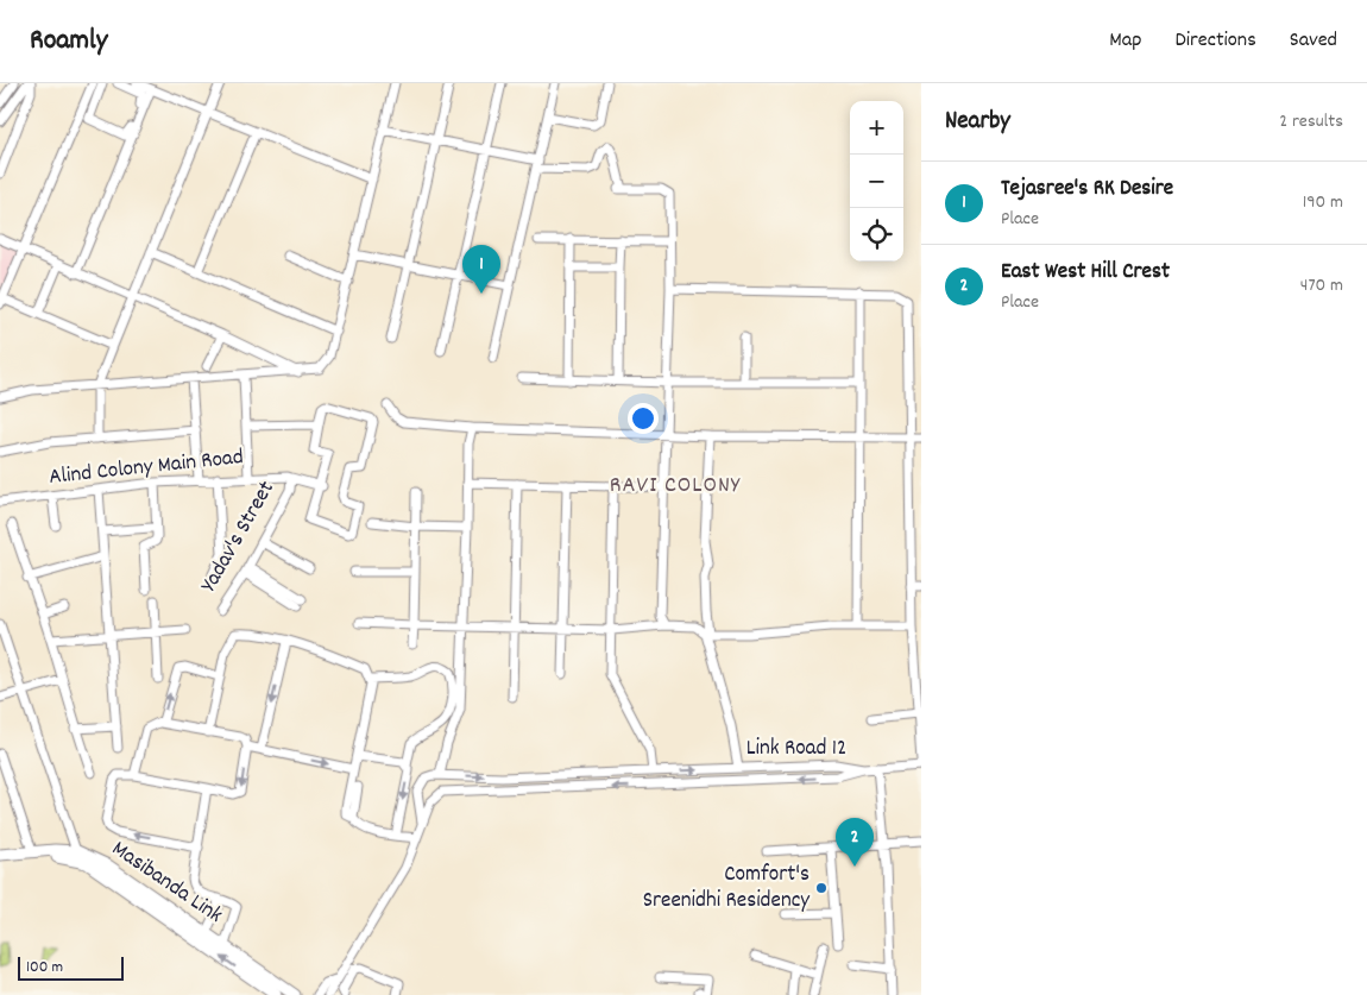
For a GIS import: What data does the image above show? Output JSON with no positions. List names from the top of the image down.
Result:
{
  "streets": {
    "main road": ["Masibanda Link"],
    "street": ["Alind Colony Main Road", "Yadav's Street", "Link Road 12"]
  },
  "crossings": [
    ["Alind Colony Main Road", "Yadav's Street"]
  ],
  "districts": ["RAVI COLONY"],
  "places": ["Comfort's Sreenidhi Residency"],
  "scale_bar": "100 m",
  "page": {
    "header": "Roamly",
    "nav": ["Map", "Directions", "Saved"],
    "heading": ["Nearby", "2 results"],
    "map_buttons": ["+", "−"],
    "list": [
      {
        "mark": "1",
        "name": "Tejasree's RK Desire",
        "note": "Place",
        "value": "190 m"
      },
      {
        "mark": "2",
        "name": "East West Hill Crest",
        "note": "Place",
        "value": "470 m"
      }
    ],
    "pins": ["1", "2"],
    "scale": "100 m"
  }
}
